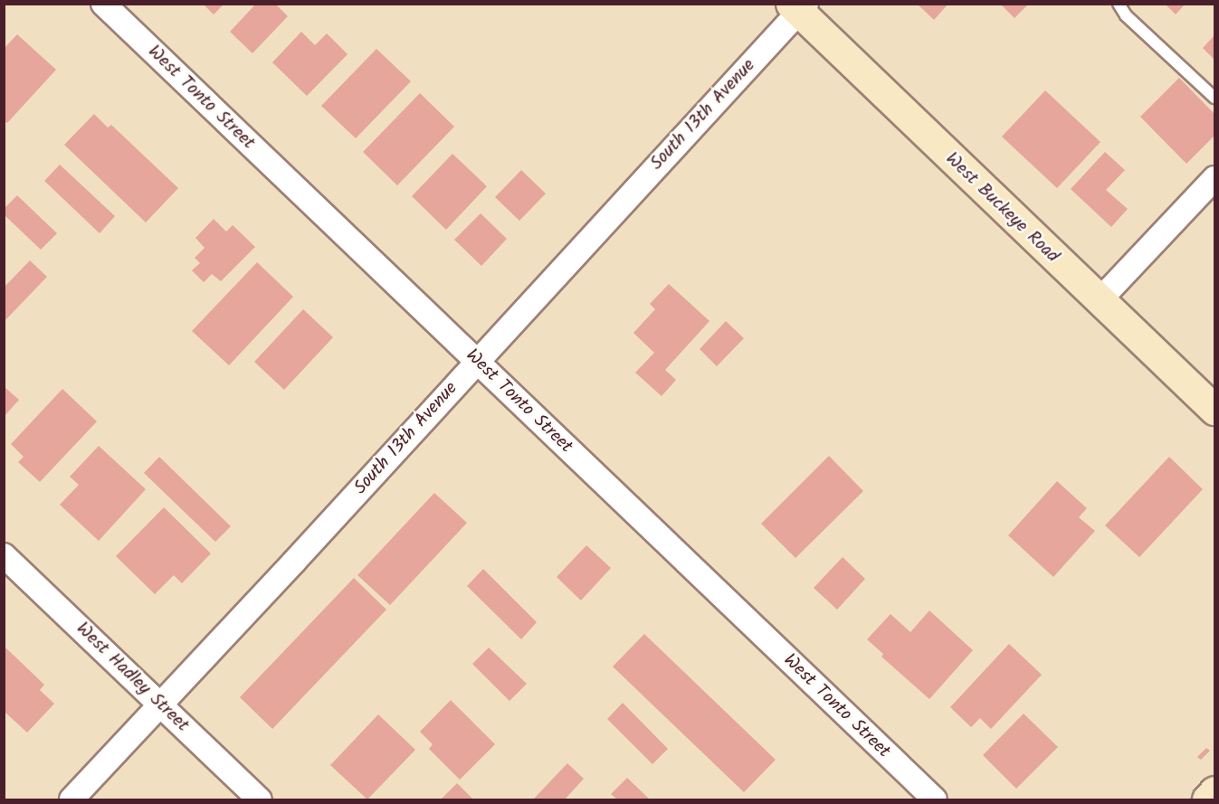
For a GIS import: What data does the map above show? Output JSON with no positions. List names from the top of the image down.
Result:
{
  "streets": {
    "main road": ["West Buckeye Road"],
    "street": ["West Tonto Street", "South 13th Avenue", "West Hadley Street"]
  },
  "crossings": [
    ["West Tonto Street", "South 13th Avenue"],
    ["South 13th Avenue", "West Buckeye Road"],
    ["South 13th Avenue", "West Hadley Street"]
  ]
}
